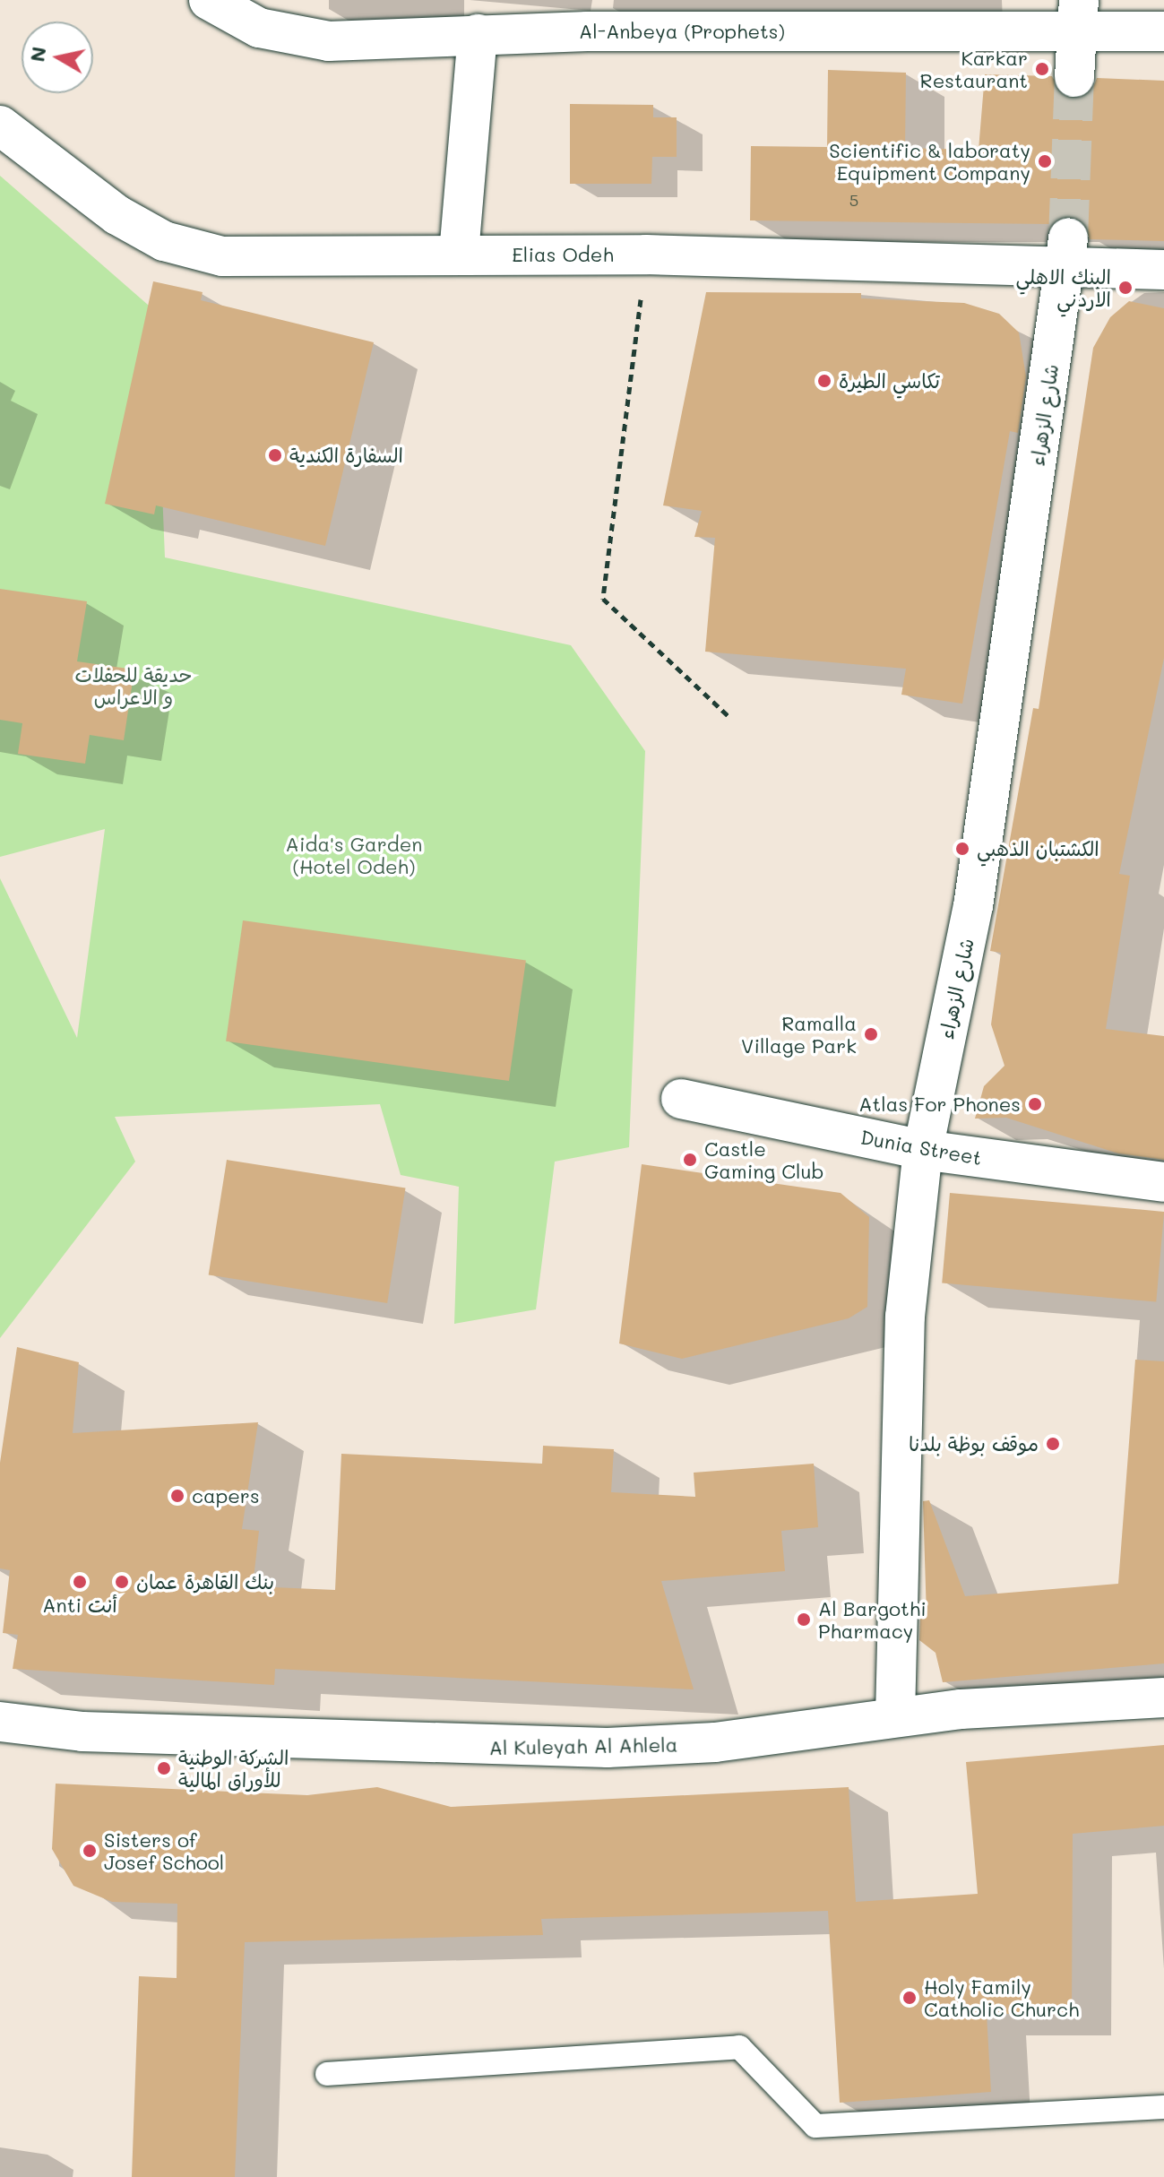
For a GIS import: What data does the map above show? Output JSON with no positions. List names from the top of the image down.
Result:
{
  "streets": {
    "street": [
      "Al-Anbeya (Prophets)",
      "Elias Odeh",
      "شارع الزهراء",
      "Dunia Street",
      "Al Kuleyah Al Ahlela"
    ]
  },
  "crossings": [
    ["Elias Odeh", "شارع الزهراء"],
    ["شارع الزهراء", "Dunia Street"],
    ["شارع الزهراء", "Al Kuleyah Al Ahlela"]
  ],
  "parks": ["حديقة للحفلات و الاعراس", "Aida's Garden (Hotel Odeh)"],
  "places": [
    "Karkar Restaurant",
    "Scientific & laboraty Equipment Company",
    "البنك الاهلي الاردني",
    "تكاسي الطيرة",
    "السفارة الكندية",
    "الكشتبان الذهبي",
    "Ramalla Village Park",
    "Atlas For Phones",
    "Castle Gaming Club",
    "موقف بوظة بلدنا",
    "capers",
    "Anti أنت",
    "بنك القاهرة عمان",
    "Al Bargothi Pharmacy",
    "الشركة الوطنية للأوراق المالية",
    "Sisters of Josef School",
    "Holy Family Catholic Church"
  ],
  "house_numbers": ["5"],
  "north": "left"
}
